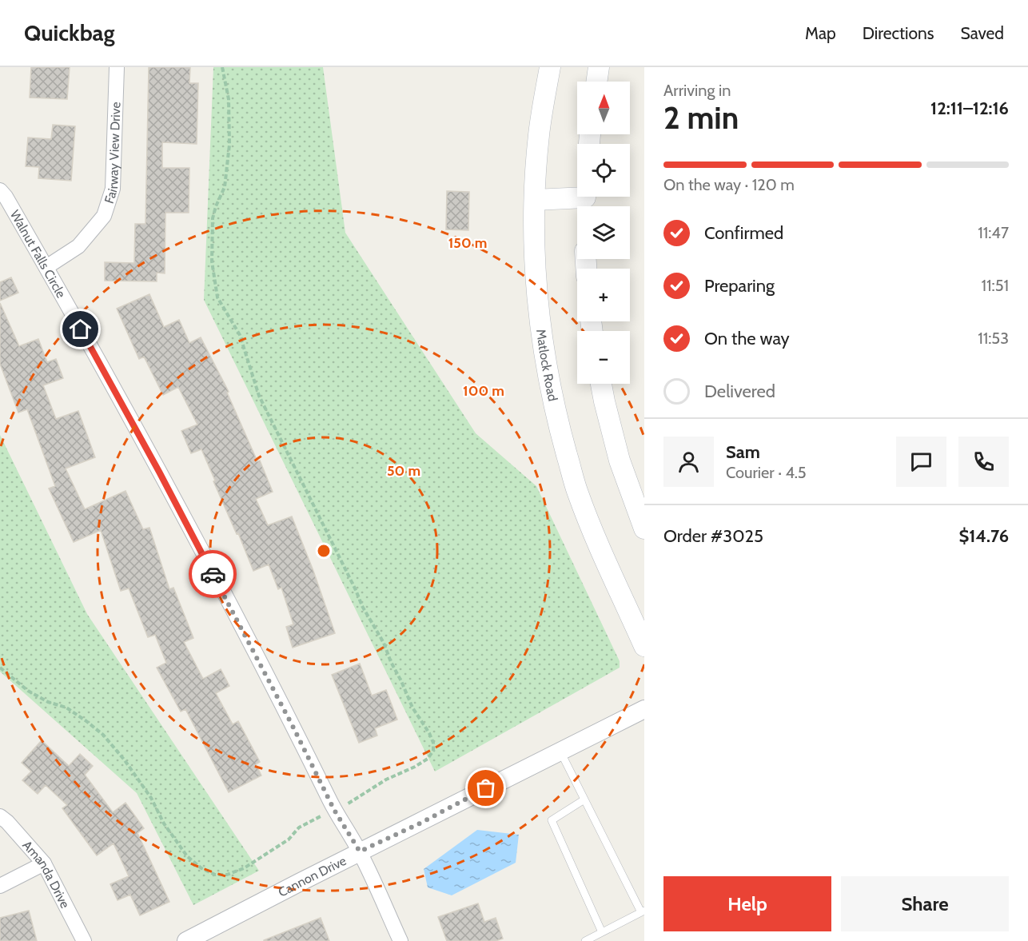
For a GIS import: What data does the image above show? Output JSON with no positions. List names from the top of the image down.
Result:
{
  "streets": {
    "main road": ["Matlock Road"],
    "street": [
      "Fairway View Drive",
      "Walnut Falls Circle",
      "Amanda Drive",
      "Cannon Drive"
    ]
  },
  "crossings": [
    ["Fairway View Drive", "Walnut Falls Circle"],
    ["Walnut Falls Circle", "Cannon Drive"]
  ],
  "north": "top",
  "page": {
    "header": "Quickbag",
    "nav": ["Map", "Directions", "Saved"],
    "heading": ["2 min", "Arriving in", "12:11–12:16"],
    "panel": [
      "Sam",
      "Courier · 4.5",
      "Order #3025",
      "$14.76"
    ],
    "map_buttons": ["+", "−"],
    "bar": "On the way · 120 m",
    "list": [
      ["Confirmed", "11:47"],
      ["Preparing", "11:51"],
      ["On the way", "11:53"],
      "Delivered"
    ],
    "buttons": ["Help", "Share"]
  },
  "rings": ["150 m", "100 m", "50 m"]
}
